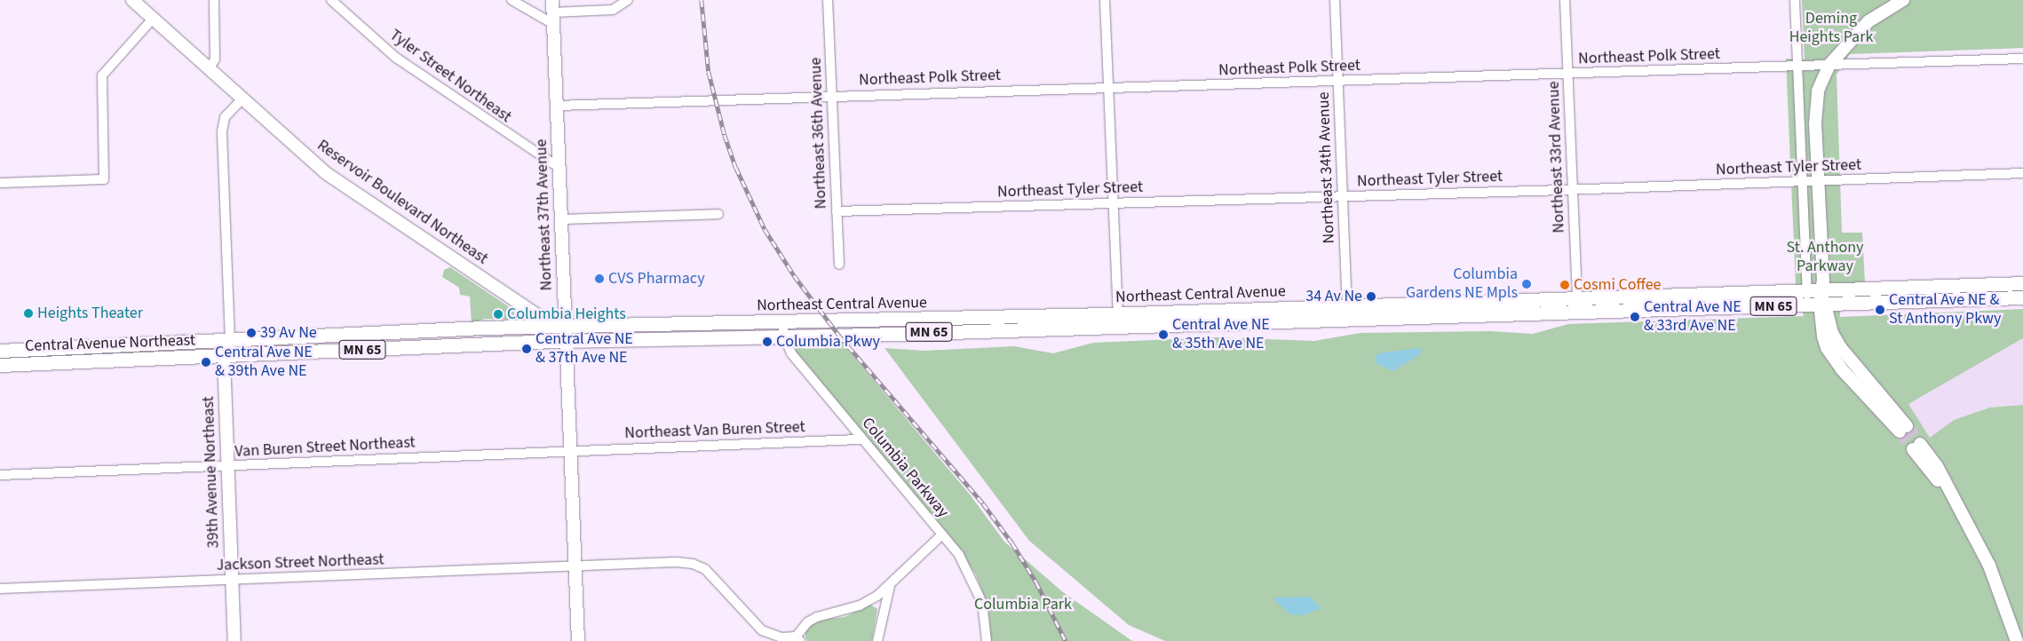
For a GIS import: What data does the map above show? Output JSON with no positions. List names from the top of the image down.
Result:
{
  "streets": {
    "main road": ["Northeast Central Avenue", "MN 65", "Central Avenue Northeast"],
    "street": [
      "Northeast Polk Street",
      "Tyler Street Northeast",
      "Northeast 36th Avenue",
      "Northeast 33rd Avenue",
      "Northeast 34th Avenue",
      "Northeast Tyler Street",
      "Reservoir Boulevard Northeast",
      "Northeast 37th Avenue",
      "Northeast Van Buren Street",
      "Van Buren Street Northeast",
      "Columbia Parkway",
      "39th Avenue Northeast",
      "Jackson Street Northeast"
    ]
  },
  "crossings": [
    ["Northeast Polk Street", "Northeast 36th Avenue"],
    ["Northeast Polk Street", "Northeast 33rd Avenue"],
    ["Northeast Polk Street", "Northeast 34th Avenue"],
    ["Northeast Polk Street", "Northeast 37th Avenue"],
    ["Tyler Street Northeast", "Northeast 37th Avenue"],
    ["Northeast 36th Avenue", "Northeast Tyler Street"],
    ["Northeast 33rd Avenue", "Northeast Tyler Street"],
    ["Northeast 33rd Avenue", "Northeast Central Avenue"],
    ["Northeast 34th Avenue", "Northeast Tyler Street"],
    ["Northeast 34th Avenue", "Northeast Central Avenue"],
    ["Reservoir Boulevard Northeast", "Northeast 37th Avenue"],
    ["Reservoir Boulevard Northeast", "Northeast Central Avenue"],
    ["Reservoir Boulevard Northeast", "Central Avenue Northeast"],
    ["Reservoir Boulevard Northeast", "39th Avenue Northeast"],
    ["Northeast 37th Avenue", "Northeast Central Avenue"],
    ["Northeast 37th Avenue", "Central Avenue Northeast"],
    ["Northeast 37th Avenue", "Northeast Van Buren Street"],
    ["Northeast 37th Avenue", "Van Buren Street Northeast"],
    ["Northeast 37th Avenue", "Jackson Street Northeast"],
    ["Northeast Central Avenue", "Central Avenue Northeast"],
    ["Northeast Central Avenue", "Columbia Parkway"],
    ["Central Avenue Northeast", "39th Avenue Northeast"],
    ["Northeast Van Buren Street", "Van Buren Street Northeast"],
    ["Northeast Van Buren Street", "Columbia Parkway"],
    ["Van Buren Street Northeast", "39th Avenue Northeast"],
    ["39th Avenue Northeast", "Jackson Street Northeast"]
  ],
  "parks": ["Deming Heights Park", "St. Anthony Parkway", "Columbia Park"],
  "places": [
    "CVS Pharmacy",
    "Columbia Gardens NE Mpls",
    "Cosmi Coffee",
    "34 Av Ne",
    "Central Ave NE & St Anthony Pkwy",
    "Heights Theater",
    "Columbia Heights",
    "Central Ave NE & 33rd Ave NE",
    "39 Av Ne",
    "Central Ave NE & 35th Ave NE",
    "Columbia Pkwy",
    "Central Ave NE & 37th Ave NE",
    "Central Ave NE & 39th Ave NE"
  ]
}
